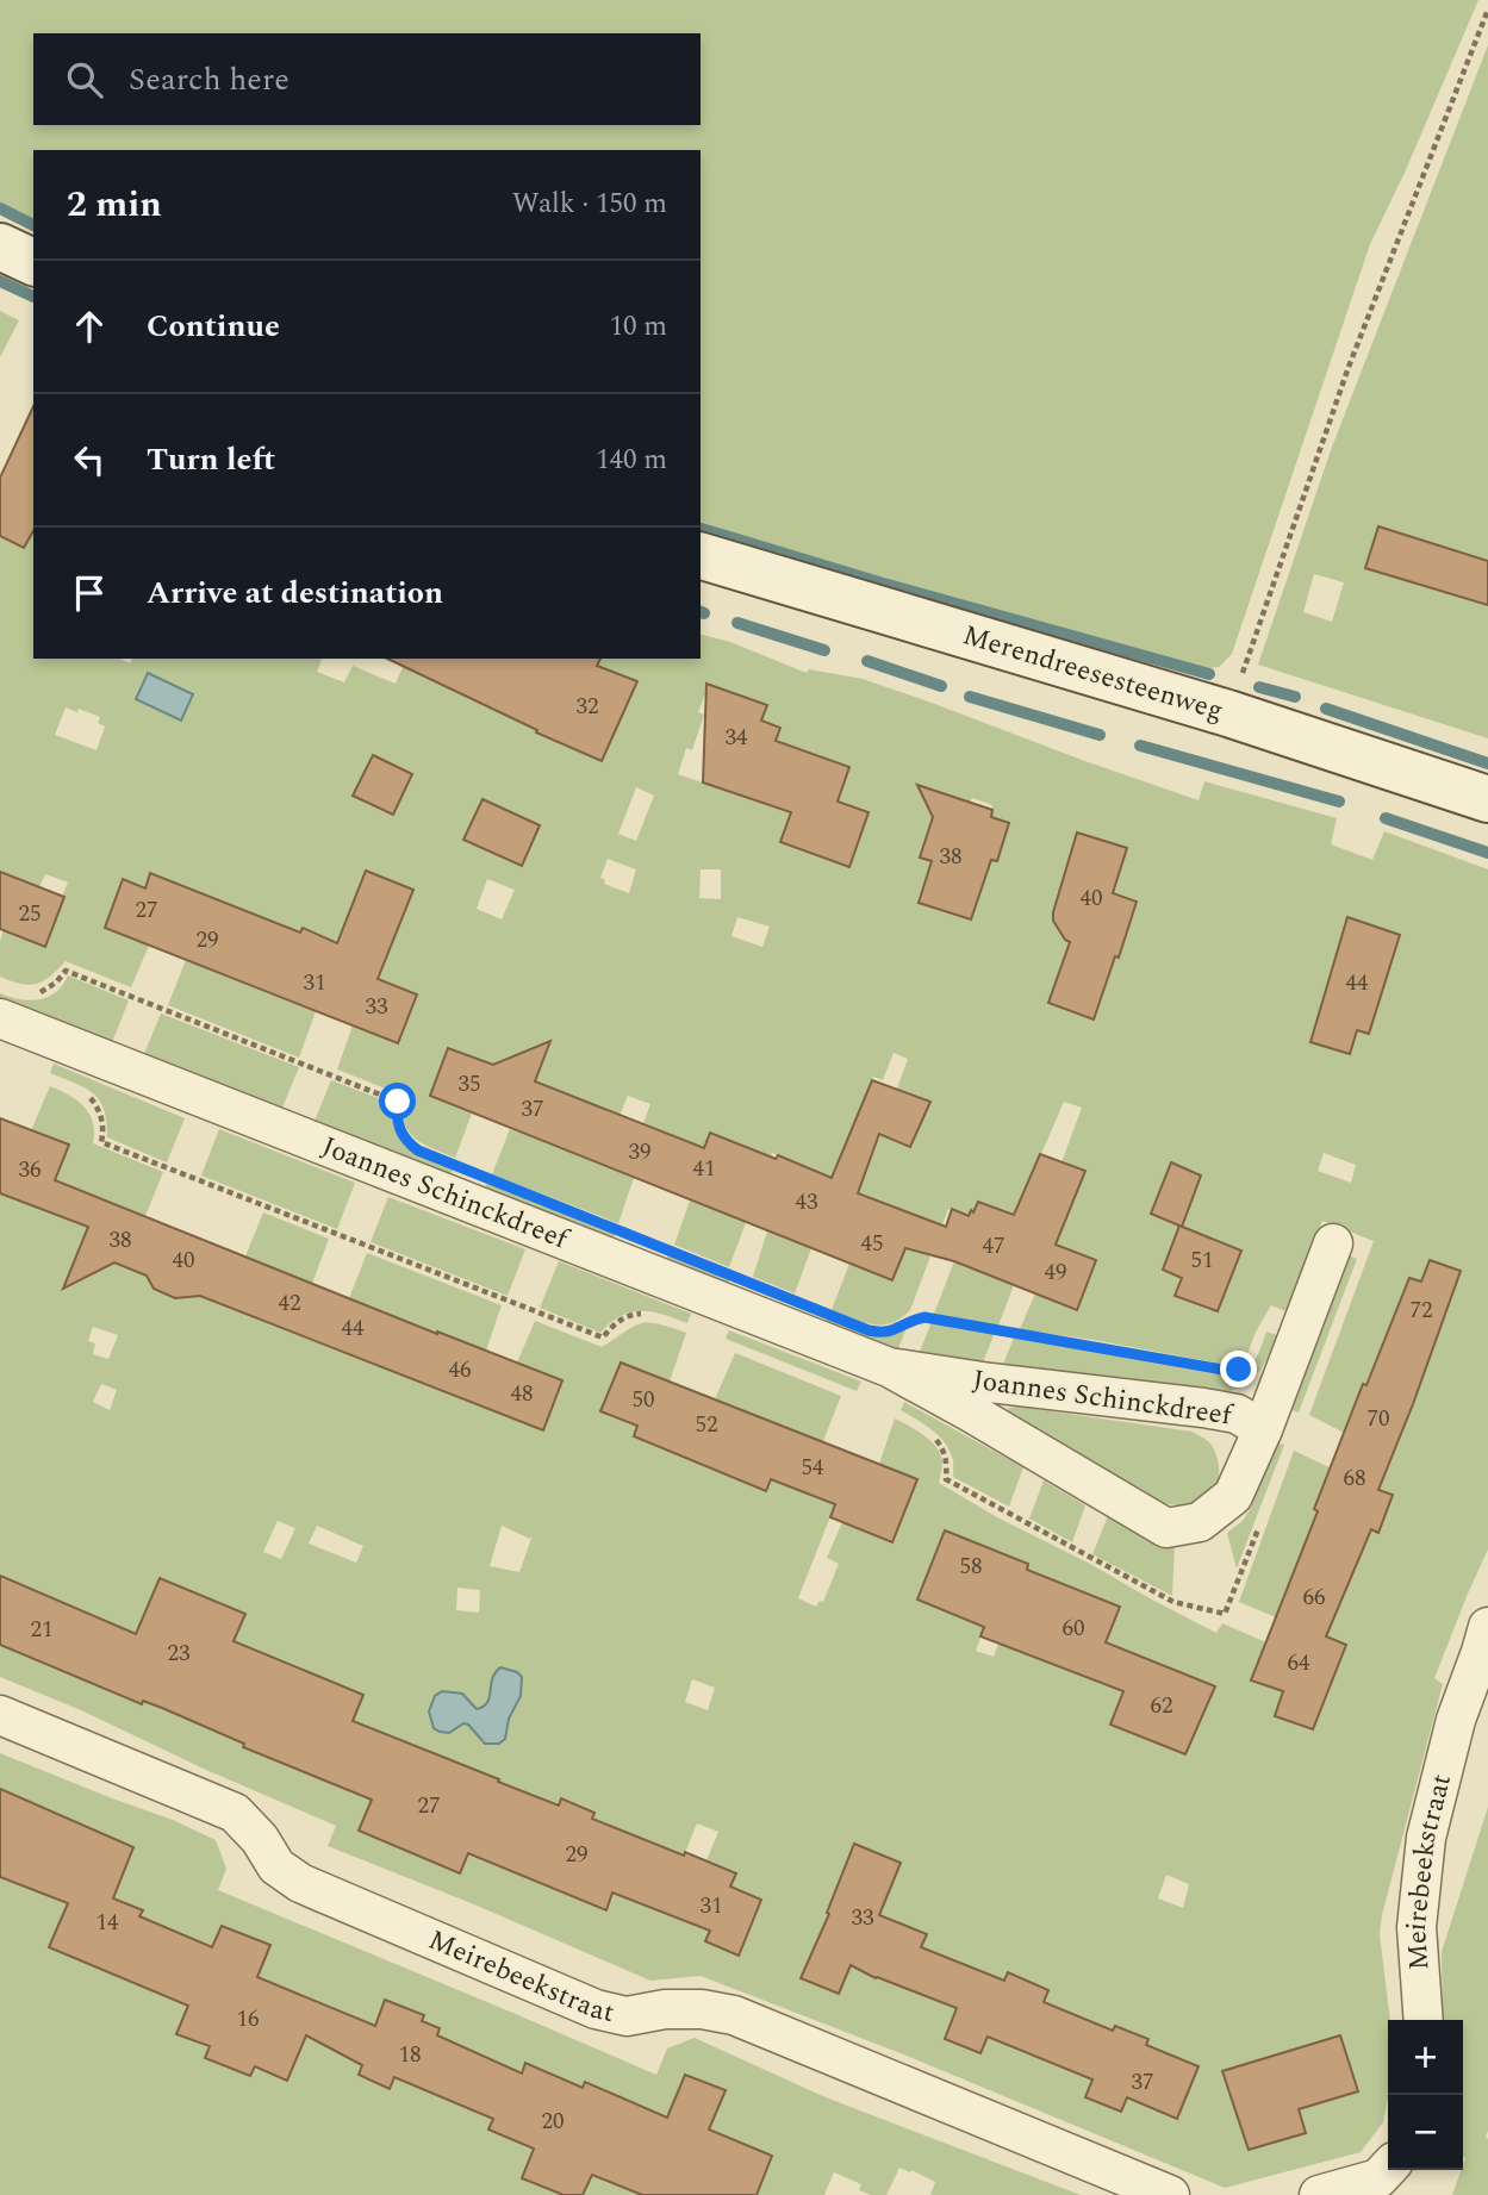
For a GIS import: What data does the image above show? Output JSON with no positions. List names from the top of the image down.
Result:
{
  "streets": {
    "main road": ["Merendreesesteenweg"],
    "street": ["Joannes Schinckdreef", "Meirebeekstraat"]
  },
  "house_numbers": [
    "32",
    "34",
    "38",
    "40",
    "27",
    "25",
    "29",
    "31",
    "44",
    "33",
    "35",
    "37",
    "39",
    "41",
    "36",
    "43",
    "38",
    "45",
    "47",
    "40",
    "51",
    "49",
    "42",
    "72",
    "44",
    "46",
    "48",
    "50",
    "70",
    "52",
    "54",
    "68",
    "58",
    "66",
    "60",
    "21",
    "23",
    "64",
    "62",
    "27",
    "29",
    "31",
    "33",
    "14",
    "16",
    "18",
    "37",
    "20"
  ],
  "page": {
    "search": "Search here",
    "heading": ["2 min", "Walk · 150 m"],
    "list": [
      ["Continue", "10 m"],
      ["Turn left", "140 m"],
      "Arrive at destination"
    ],
    "map_buttons": ["+", "−"]
  }
}
